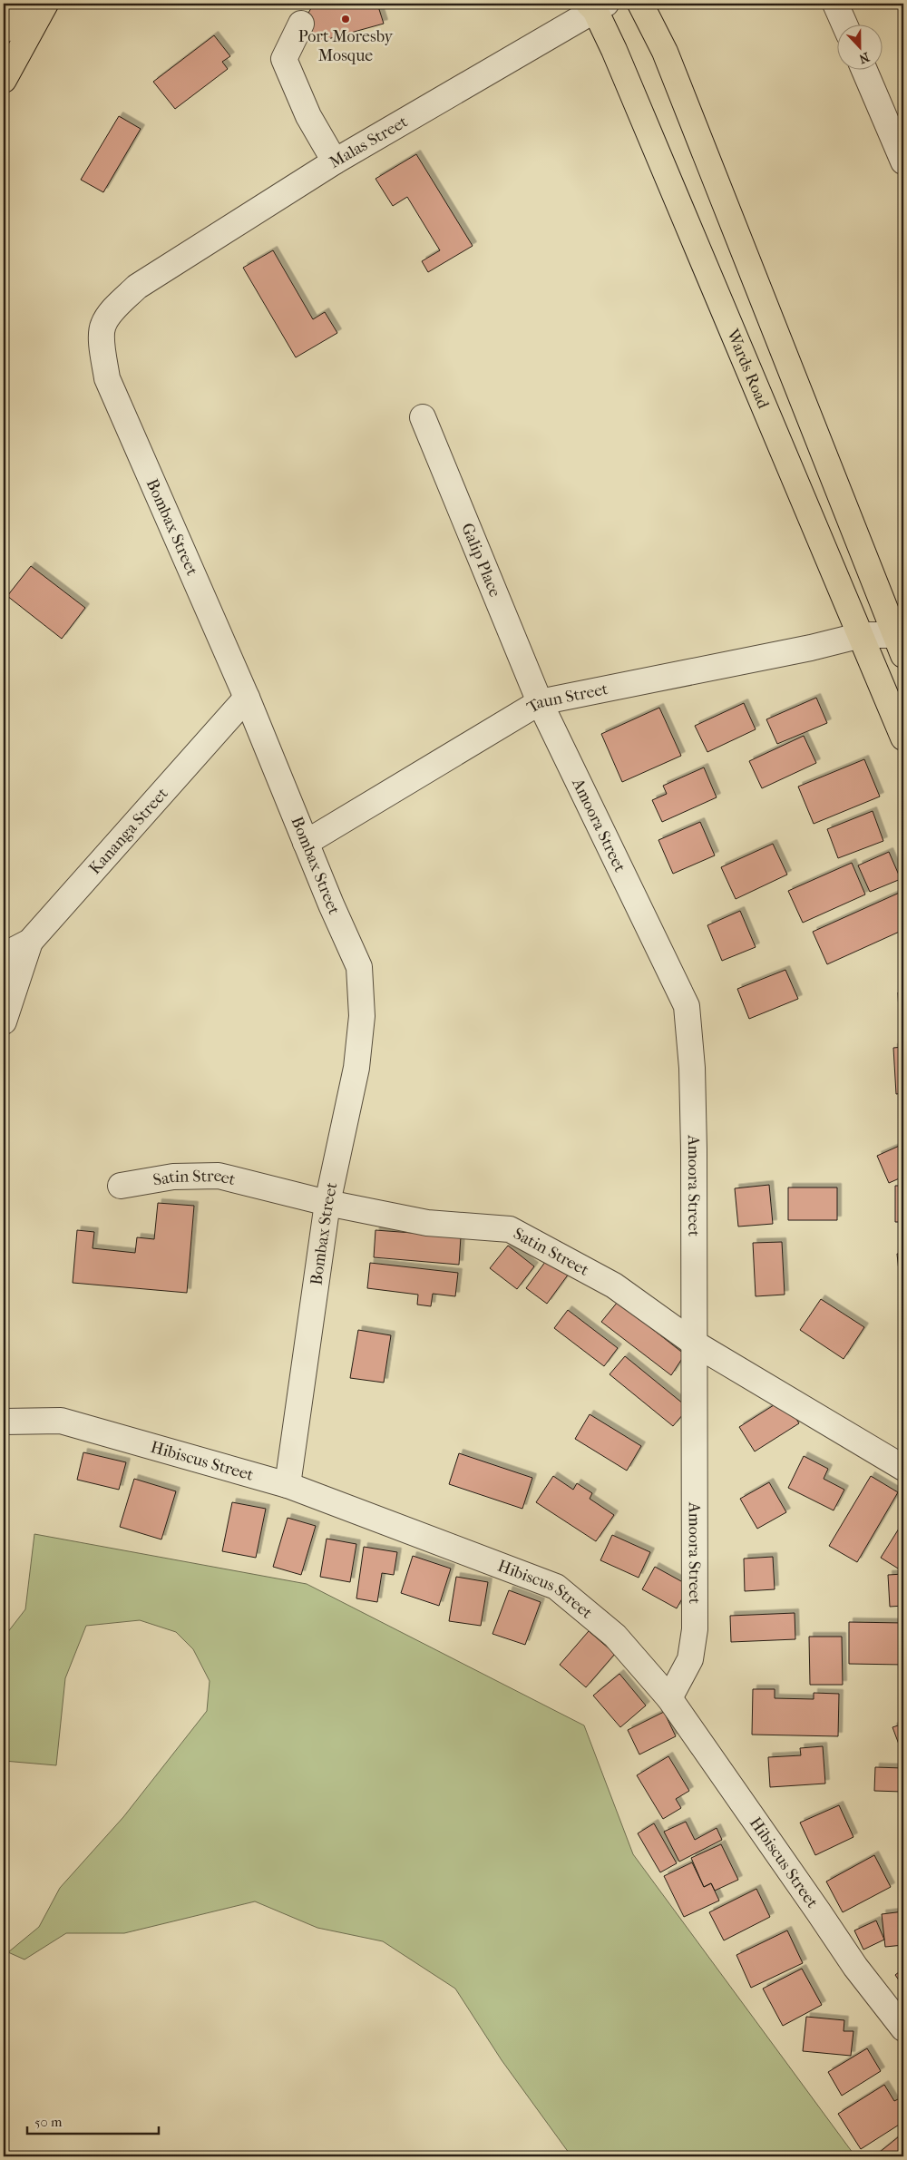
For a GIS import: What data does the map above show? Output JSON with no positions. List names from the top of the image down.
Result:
{
  "streets": {
    "main road": ["Wards Road"],
    "street": [
      "Malas Street",
      "Bombax Street",
      "Galip Place",
      "Taun Street",
      "Amoora Street",
      "Kananga Street",
      "Satin Street",
      "Hibiscus Street"
    ]
  },
  "crossings": [
    ["Malas Street", "Wards Road"],
    ["Malas Street", "Bombax Street"],
    ["Wards Road", "Taun Street"],
    ["Bombax Street", "Taun Street"],
    ["Bombax Street", "Kananga Street"],
    ["Bombax Street", "Satin Street"],
    ["Bombax Street", "Hibiscus Street"],
    ["Galip Place", "Taun Street"],
    ["Galip Place", "Amoora Street"],
    ["Taun Street", "Amoora Street"],
    ["Amoora Street", "Satin Street"],
    ["Amoora Street", "Hibiscus Street"]
  ],
  "places": ["Port Moresby Mosque"],
  "scale_bar": "50 m",
  "north": "bottom"
}
